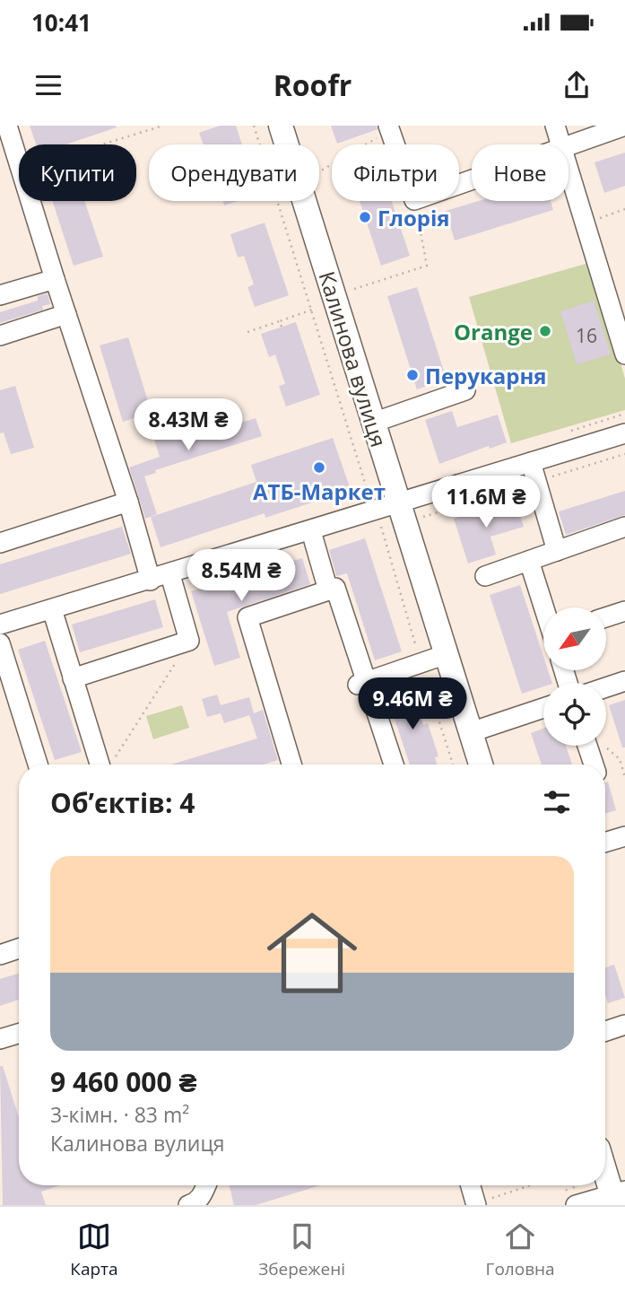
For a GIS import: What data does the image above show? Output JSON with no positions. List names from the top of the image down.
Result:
{
  "streets": {
    "main road": ["Калинова вулиця"]
  },
  "places": [
    "Глорія",
    "Orange",
    "Перукарня",
    "АТБ-Маркет"
  ],
  "house_numbers": ["16"],
  "north": "bottom left",
  "page": {
    "status": "10:41",
    "header": "Roofr",
    "chip": [
      "Купити",
      "Орендувати",
      "Фільтри",
      "Нове"
    ],
    "price": [
      "8.43M ₴",
      "11.6M ₴",
      "8.54M ₴",
      "9.46M ₴"
    ],
    "heading": "Об’єктів: 4",
    "list": [
      {
        "name": "9 460 000 ₴",
        "note": "3-кімн. · 83 m² · Калинова вулиця"
      }
    ],
    "tabs": ["Карта", "Збережені", "Головна"]
  }
}
